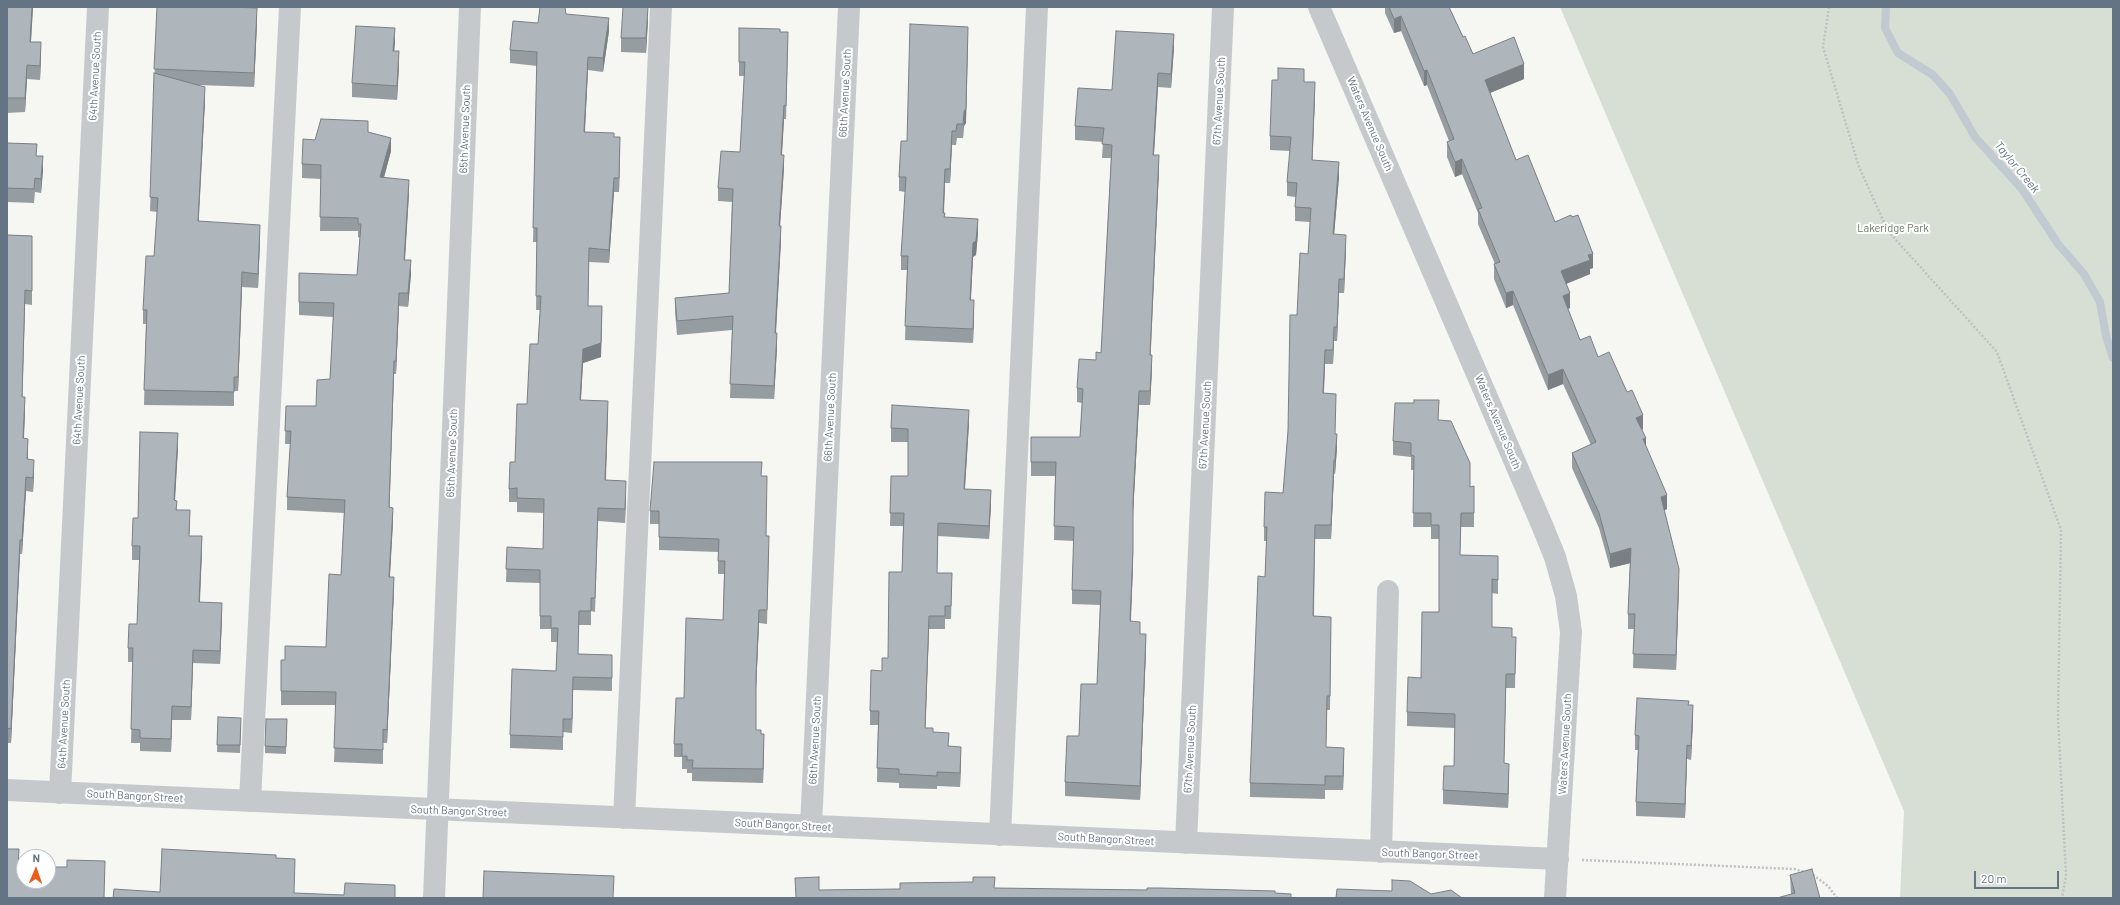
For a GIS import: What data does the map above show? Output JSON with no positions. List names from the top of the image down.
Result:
{
  "streets": {
    "street": [
      "64th Avenue South",
      "66th Avenue South",
      "67th Avenue South",
      "Waters Avenue South",
      "65th Avenue South",
      "South Bangor Street"
    ]
  },
  "crossings": [
    ["64th Avenue South", "South Bangor Street"],
    ["66th Avenue South", "South Bangor Street"],
    ["67th Avenue South", "South Bangor Street"],
    ["Waters Avenue South", "South Bangor Street"],
    ["65th Avenue South", "South Bangor Street"]
  ],
  "water": ["Taylor Creek"],
  "parks": ["Lakeridge Park"],
  "scale_bar": "20 m",
  "north": "top"
}
